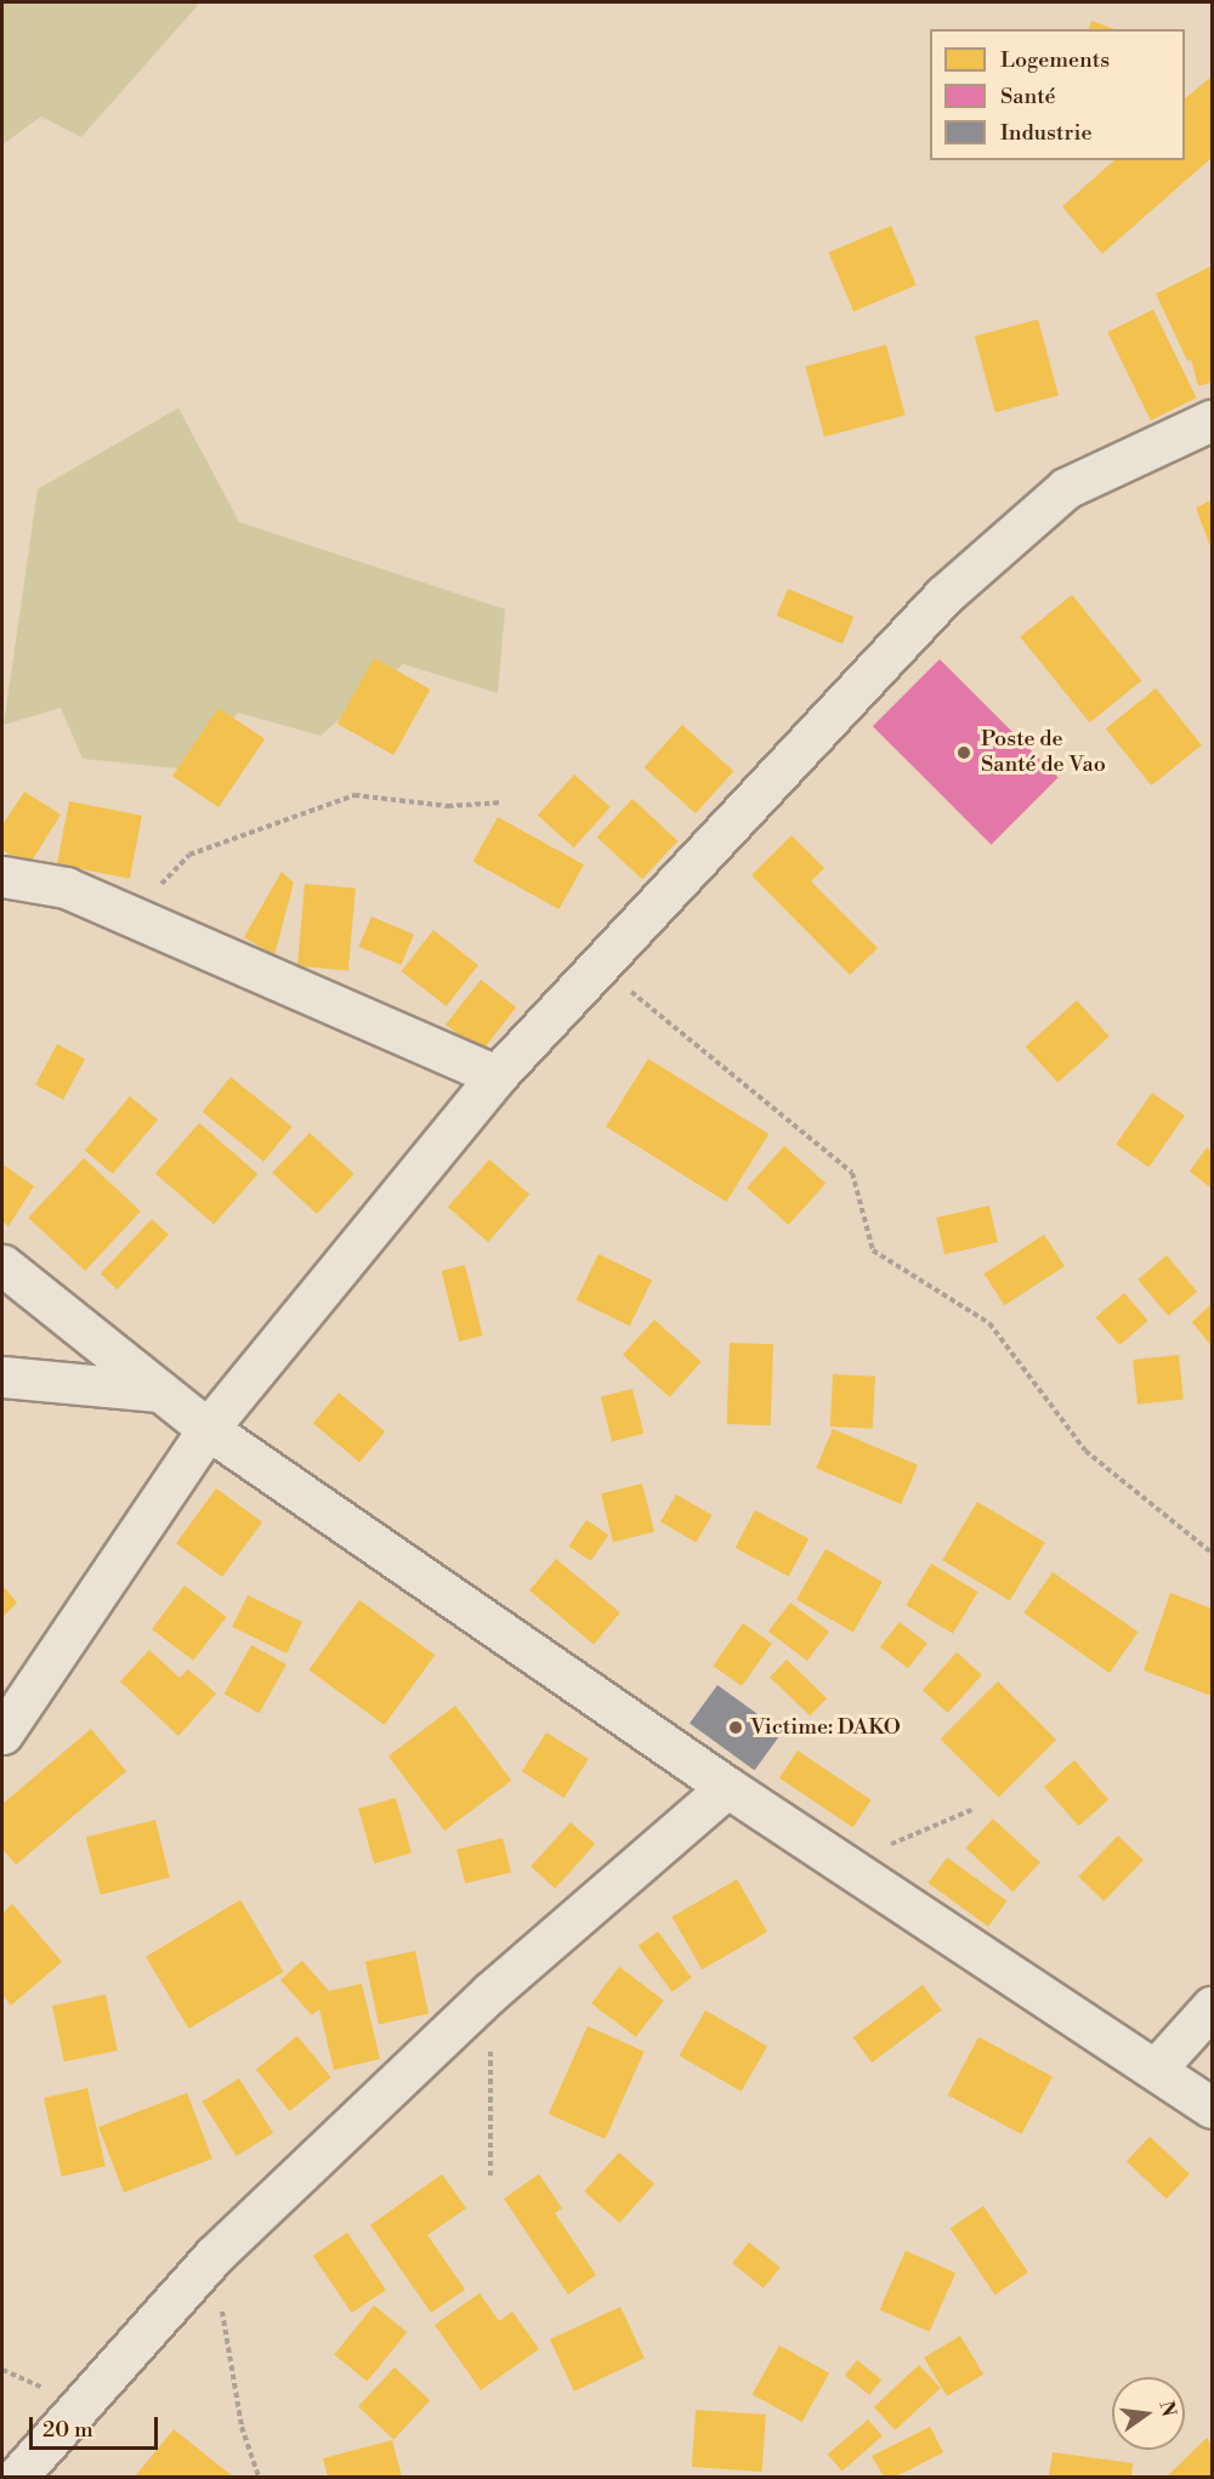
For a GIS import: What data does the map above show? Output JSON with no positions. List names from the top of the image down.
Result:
{
  "places": ["Poste de Santé de Vao", "Victime: DAKO"],
  "legend": ["Logements", "Santé", "Industrie"],
  "scale_bar": "20 m",
  "north": "right"
}
